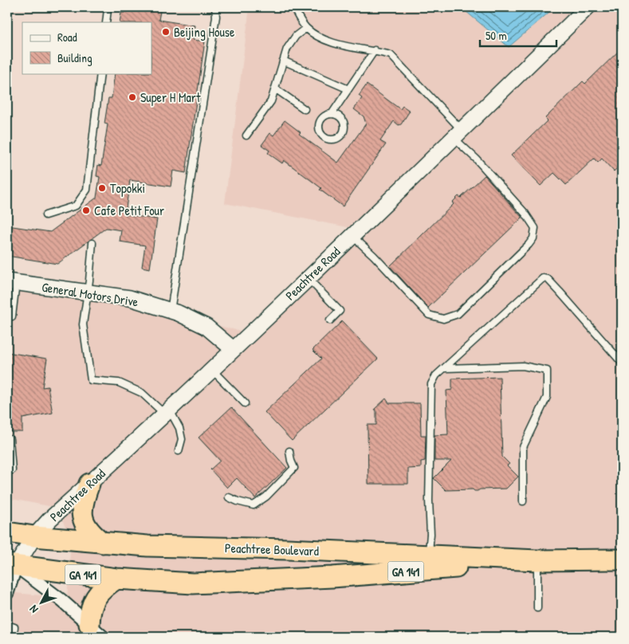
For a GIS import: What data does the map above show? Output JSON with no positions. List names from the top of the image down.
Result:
{
  "streets": {
    "highway": ["Peachtree Boulevard", "GA 141"],
    "street": ["Peachtree Road", "General Motors Drive"]
  },
  "crossings": [
    ["Peachtree Road", "General Motors Drive"],
    ["Peachtree Road", "Peachtree Boulevard"]
  ],
  "places": [
    "Beijing House",
    "Super H Mart",
    "Topokki",
    "Cafe Petit Four"
  ],
  "legend": ["Road", "Building"],
  "scale_bar": "50 m",
  "north": "bottom left"
}
